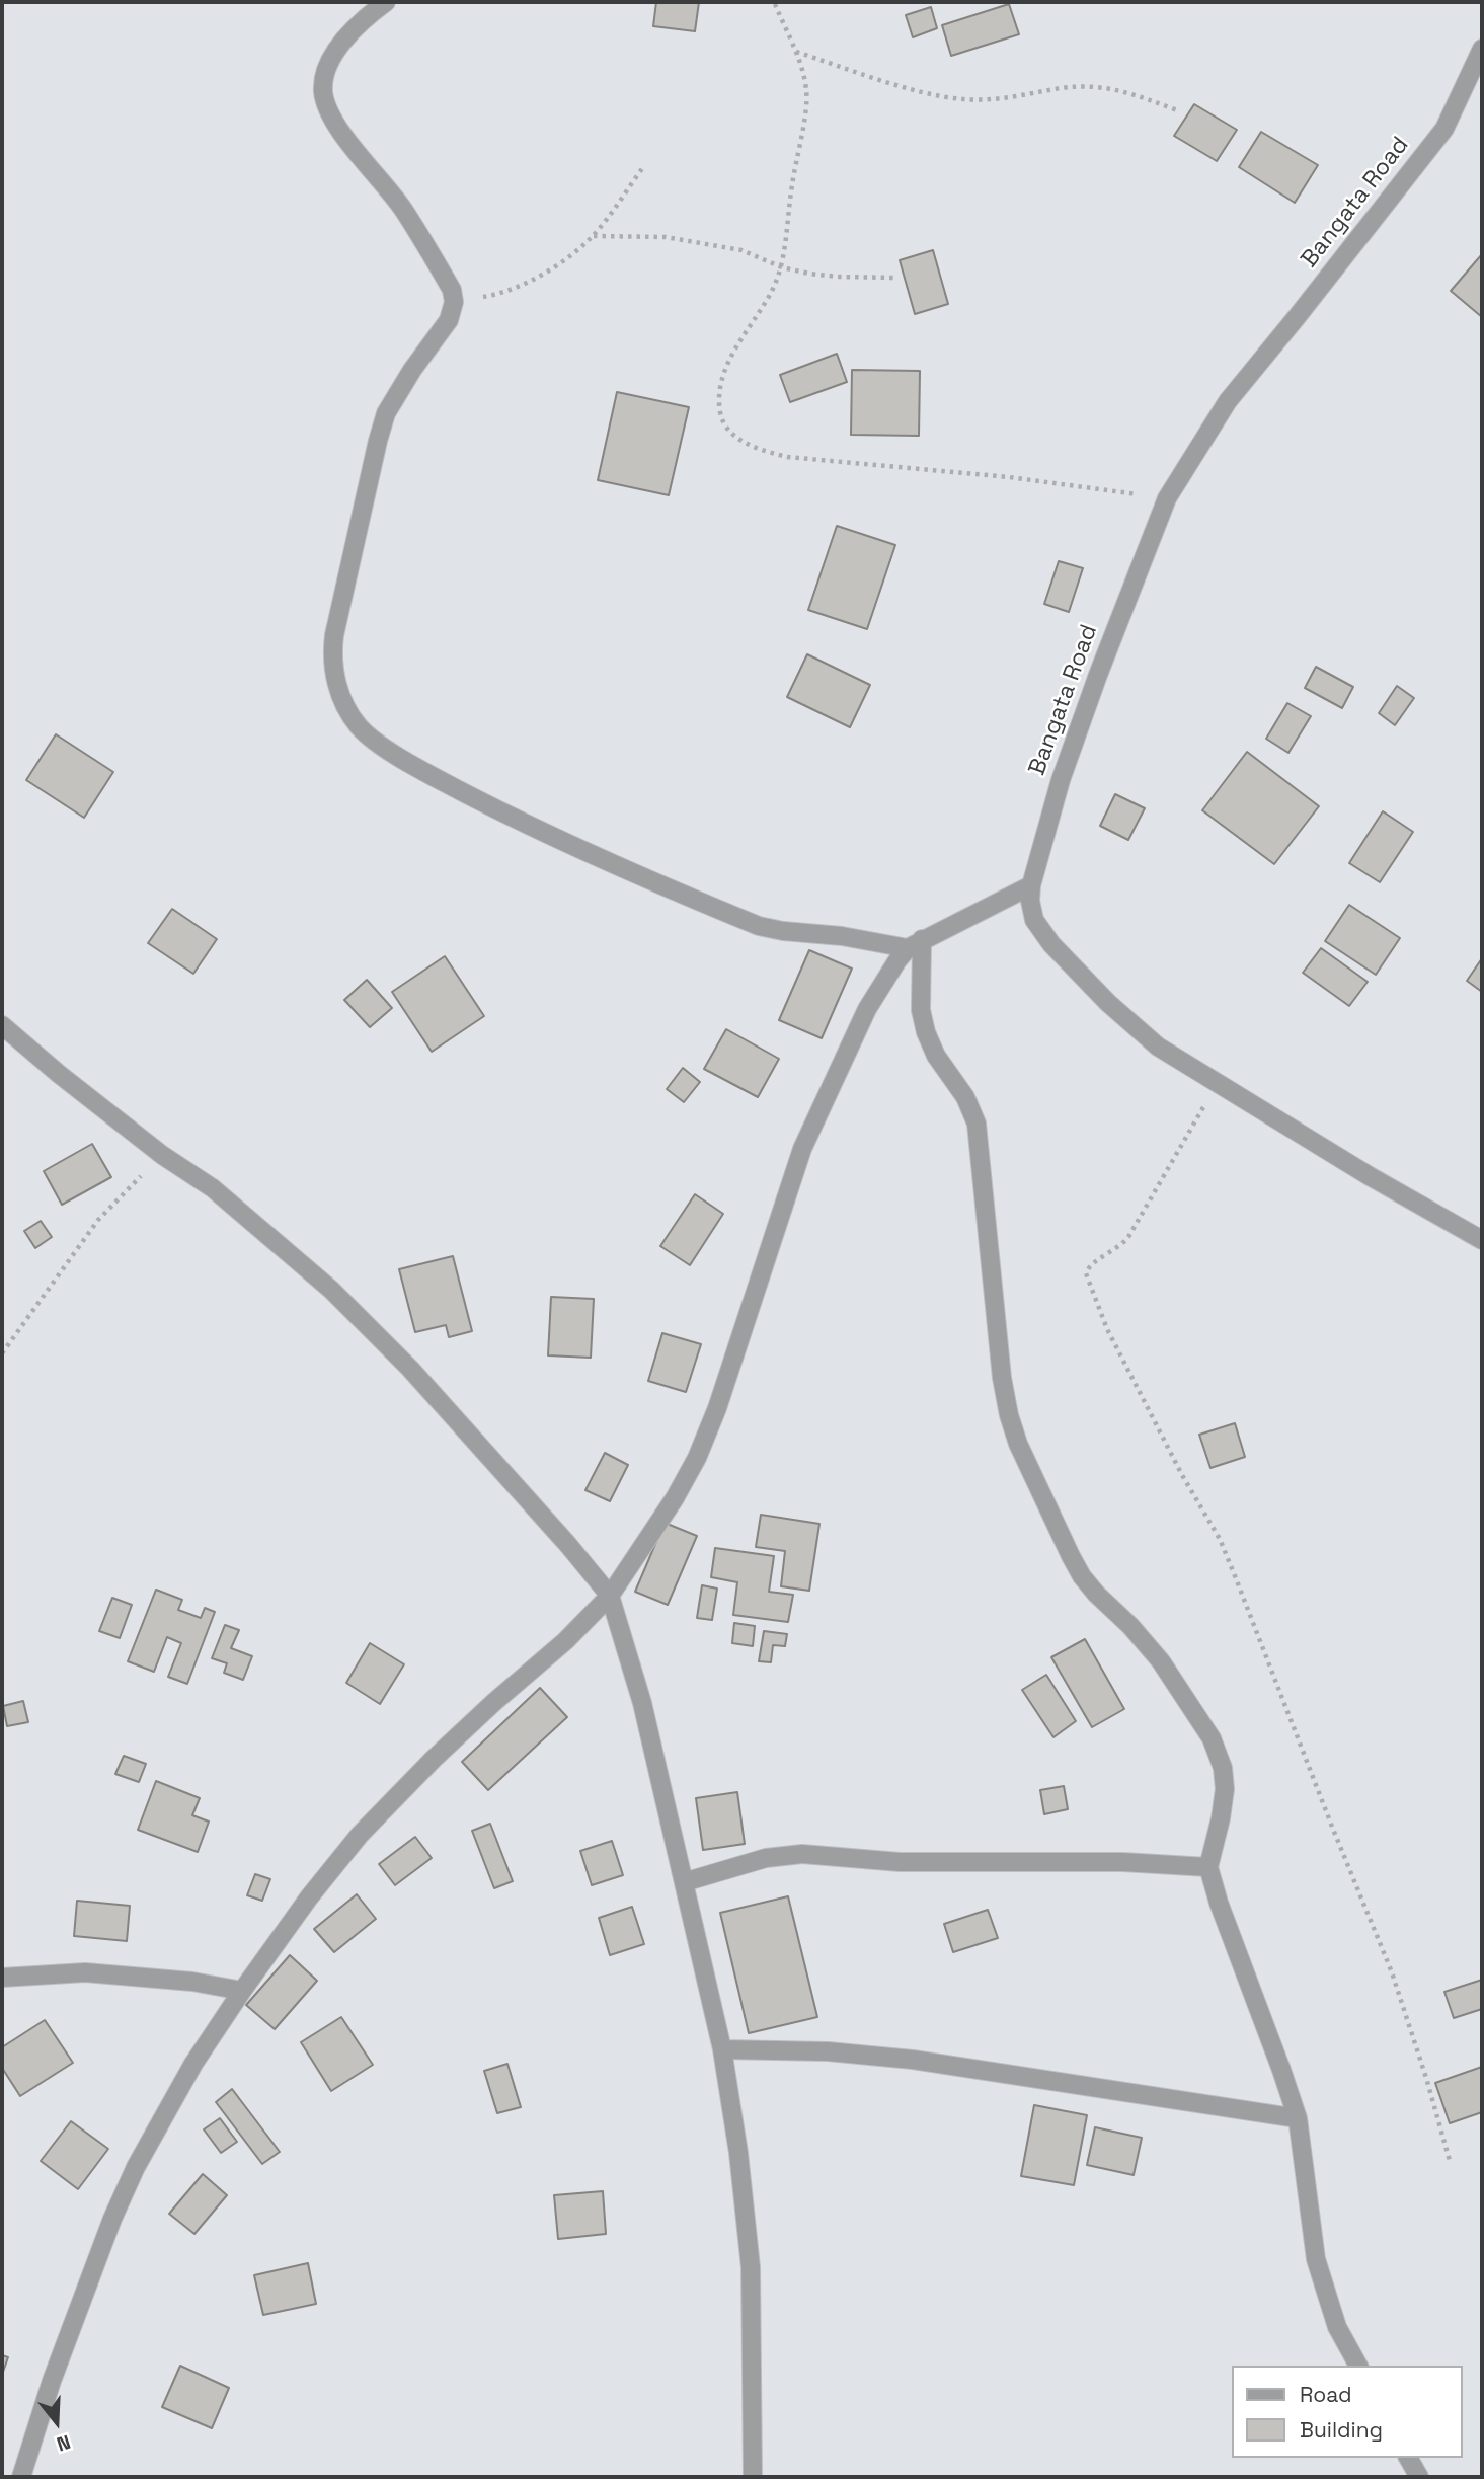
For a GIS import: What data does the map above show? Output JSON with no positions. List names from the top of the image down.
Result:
{
  "streets": {
    "street": ["Bangata Road"]
  },
  "legend": ["Road", "Building"],
  "north": "bottom"
}
